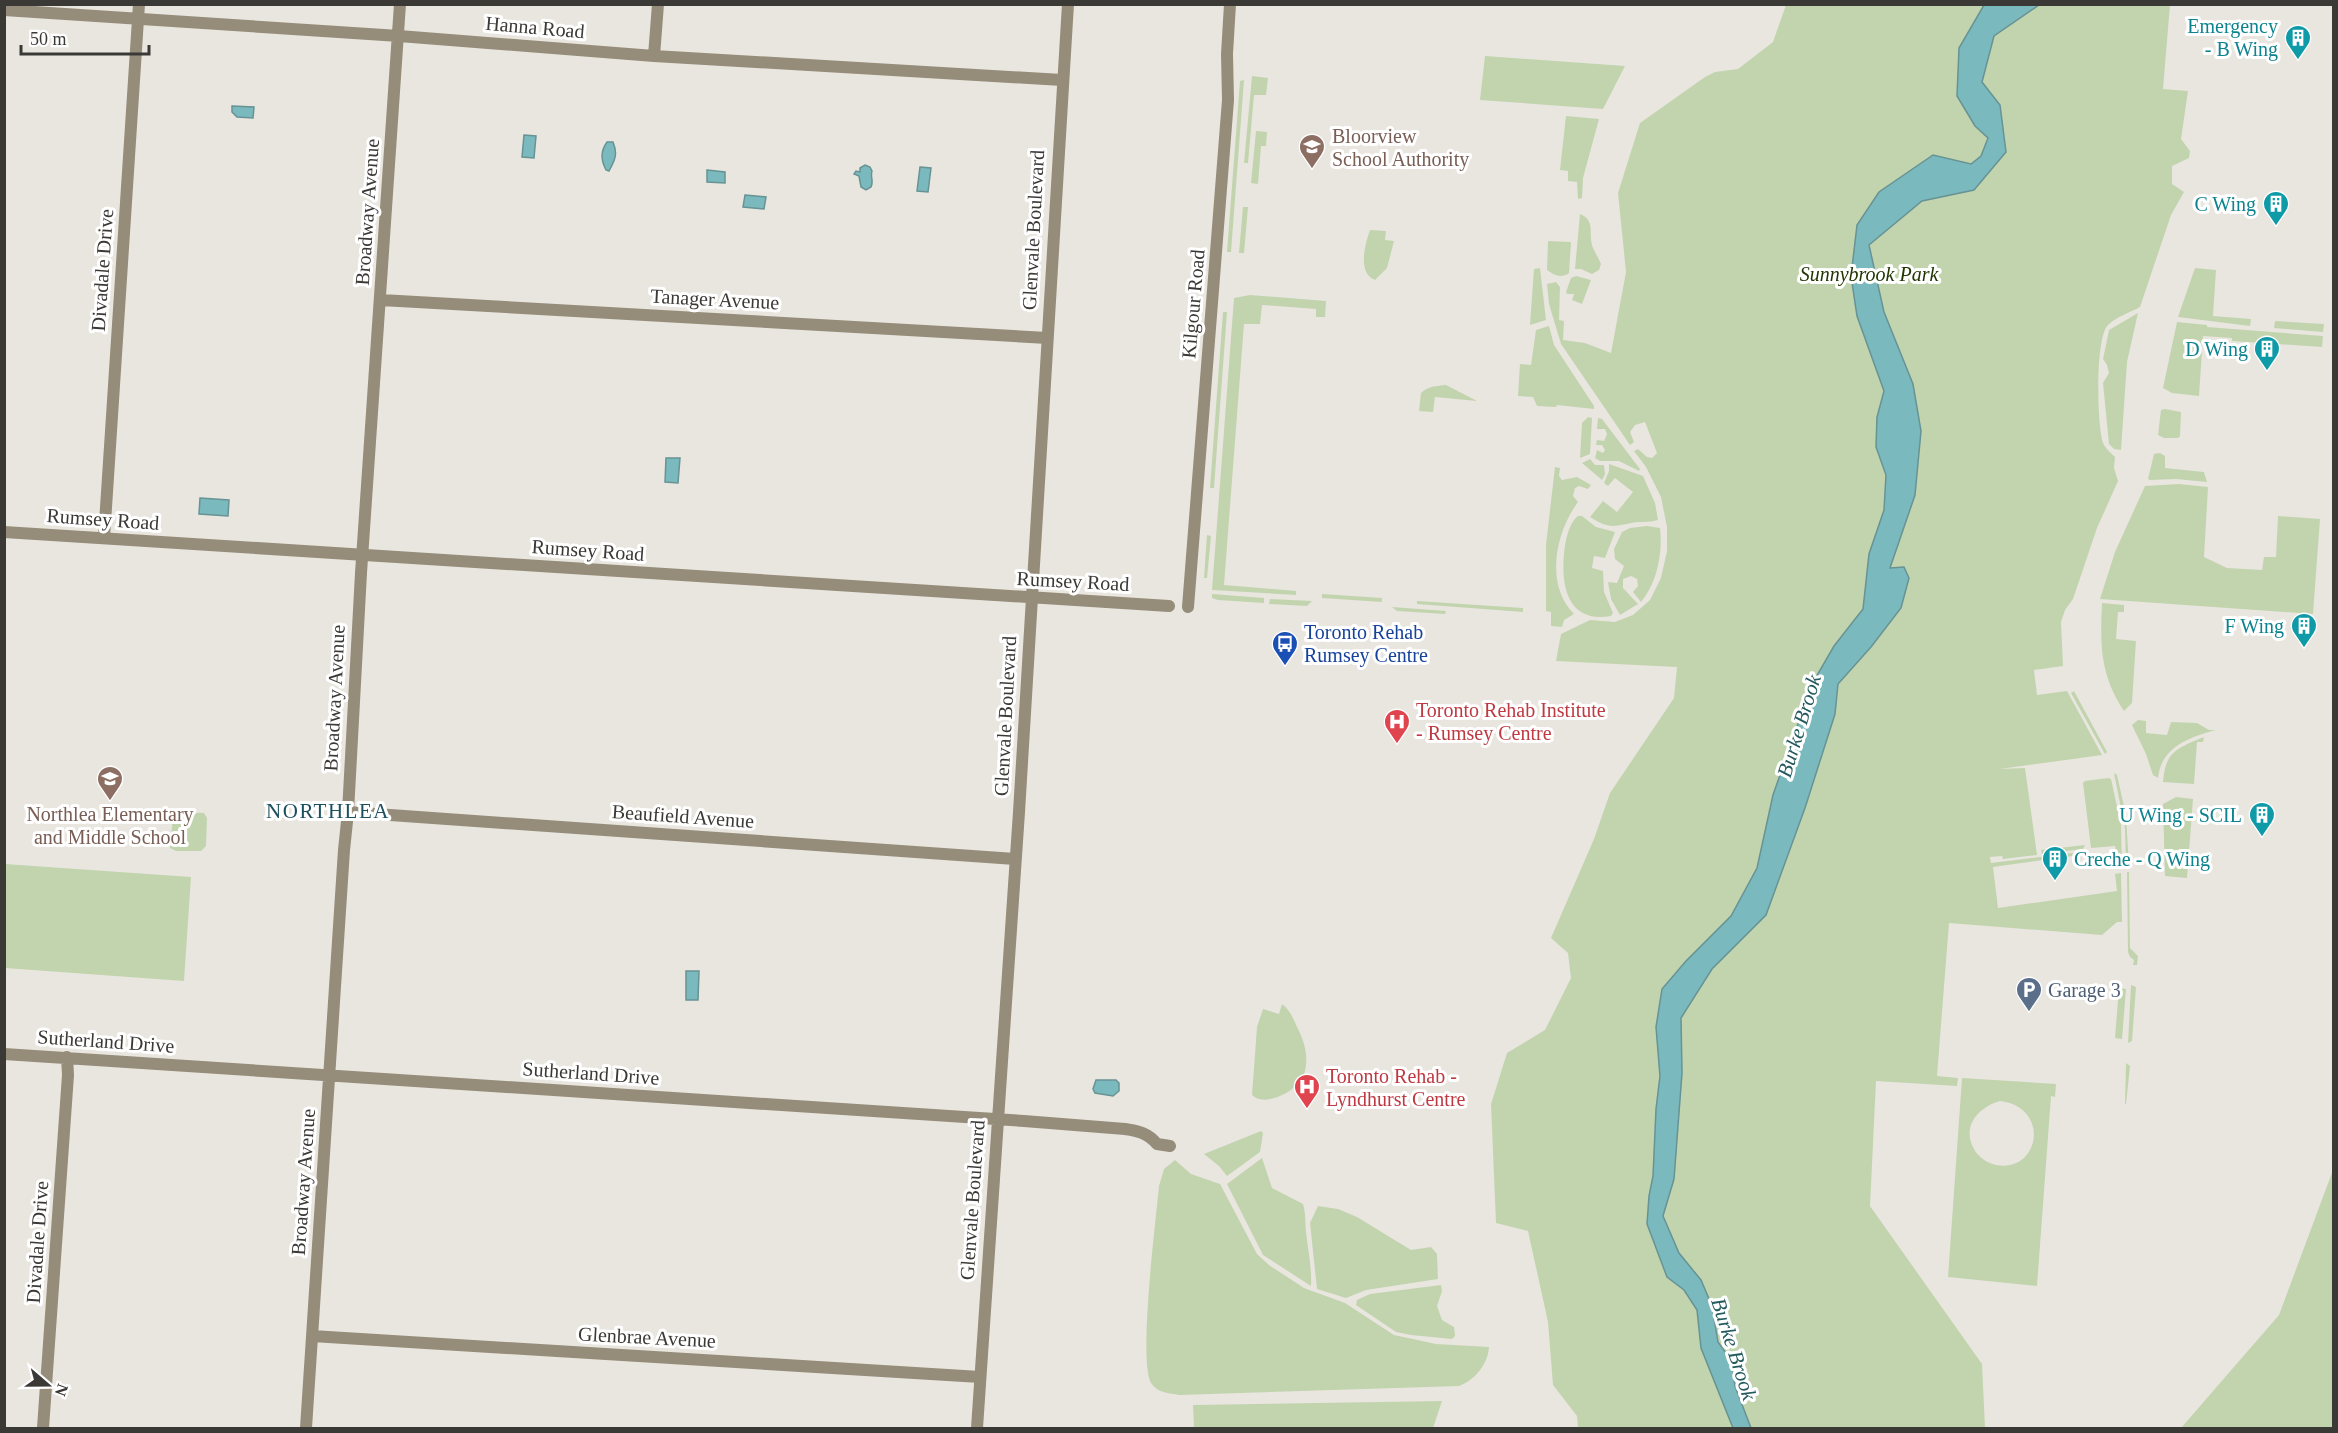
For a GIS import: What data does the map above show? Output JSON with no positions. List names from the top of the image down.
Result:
{
  "streets": {
    "street": [
      "Hanna Road",
      "Broadway Avenue",
      "Glenvale Boulevard",
      "Divadale Drive",
      "Tanager Avenue",
      "Kilgour Road",
      "Rumsey Road",
      "Beaufield Avenue",
      "Sutherland Drive",
      "Glenbrae Avenue"
    ]
  },
  "crossings": [
    ["Hanna Road", "Broadway Avenue"],
    ["Hanna Road", "Glenvale Boulevard"],
    ["Hanna Road", "Divadale Drive"],
    ["Broadway Avenue", "Tanager Avenue"],
    ["Broadway Avenue", "Rumsey Road"],
    ["Broadway Avenue", "Beaufield Avenue"],
    ["Broadway Avenue", "Sutherland Drive"],
    ["Broadway Avenue", "Glenbrae Avenue"],
    ["Glenvale Boulevard", "Tanager Avenue"],
    ["Glenvale Boulevard", "Rumsey Road"],
    ["Glenvale Boulevard", "Beaufield Avenue"],
    ["Glenvale Boulevard", "Sutherland Drive"],
    ["Glenvale Boulevard", "Glenbrae Avenue"],
    ["Divadale Drive", "Rumsey Road"],
    ["Divadale Drive", "Sutherland Drive"]
  ],
  "districts": ["NORTHLEA"],
  "water": ["Burke Brook"],
  "parks": ["Sunnybrook Park"],
  "places": {
    "building": [
      "Emergency - B Wing",
      "C Wing",
      "D Wing",
      "F Wing",
      "U Wing - SCIL",
      "Creche - Q Wing"
    ],
    "school or university": ["Bloorview School Authority", "Northlea Elementary and Middle School"],
    "bus stop": ["Toronto Rehab Rumsey Centre"],
    "hospital": ["Toronto Rehab Institute - Rumsey Centre", "Toronto Rehab - Lyndhurst Centre"],
    "parking": ["Garage 3"]
  },
  "scale_bar": "50 m",
  "north": "right"
}
